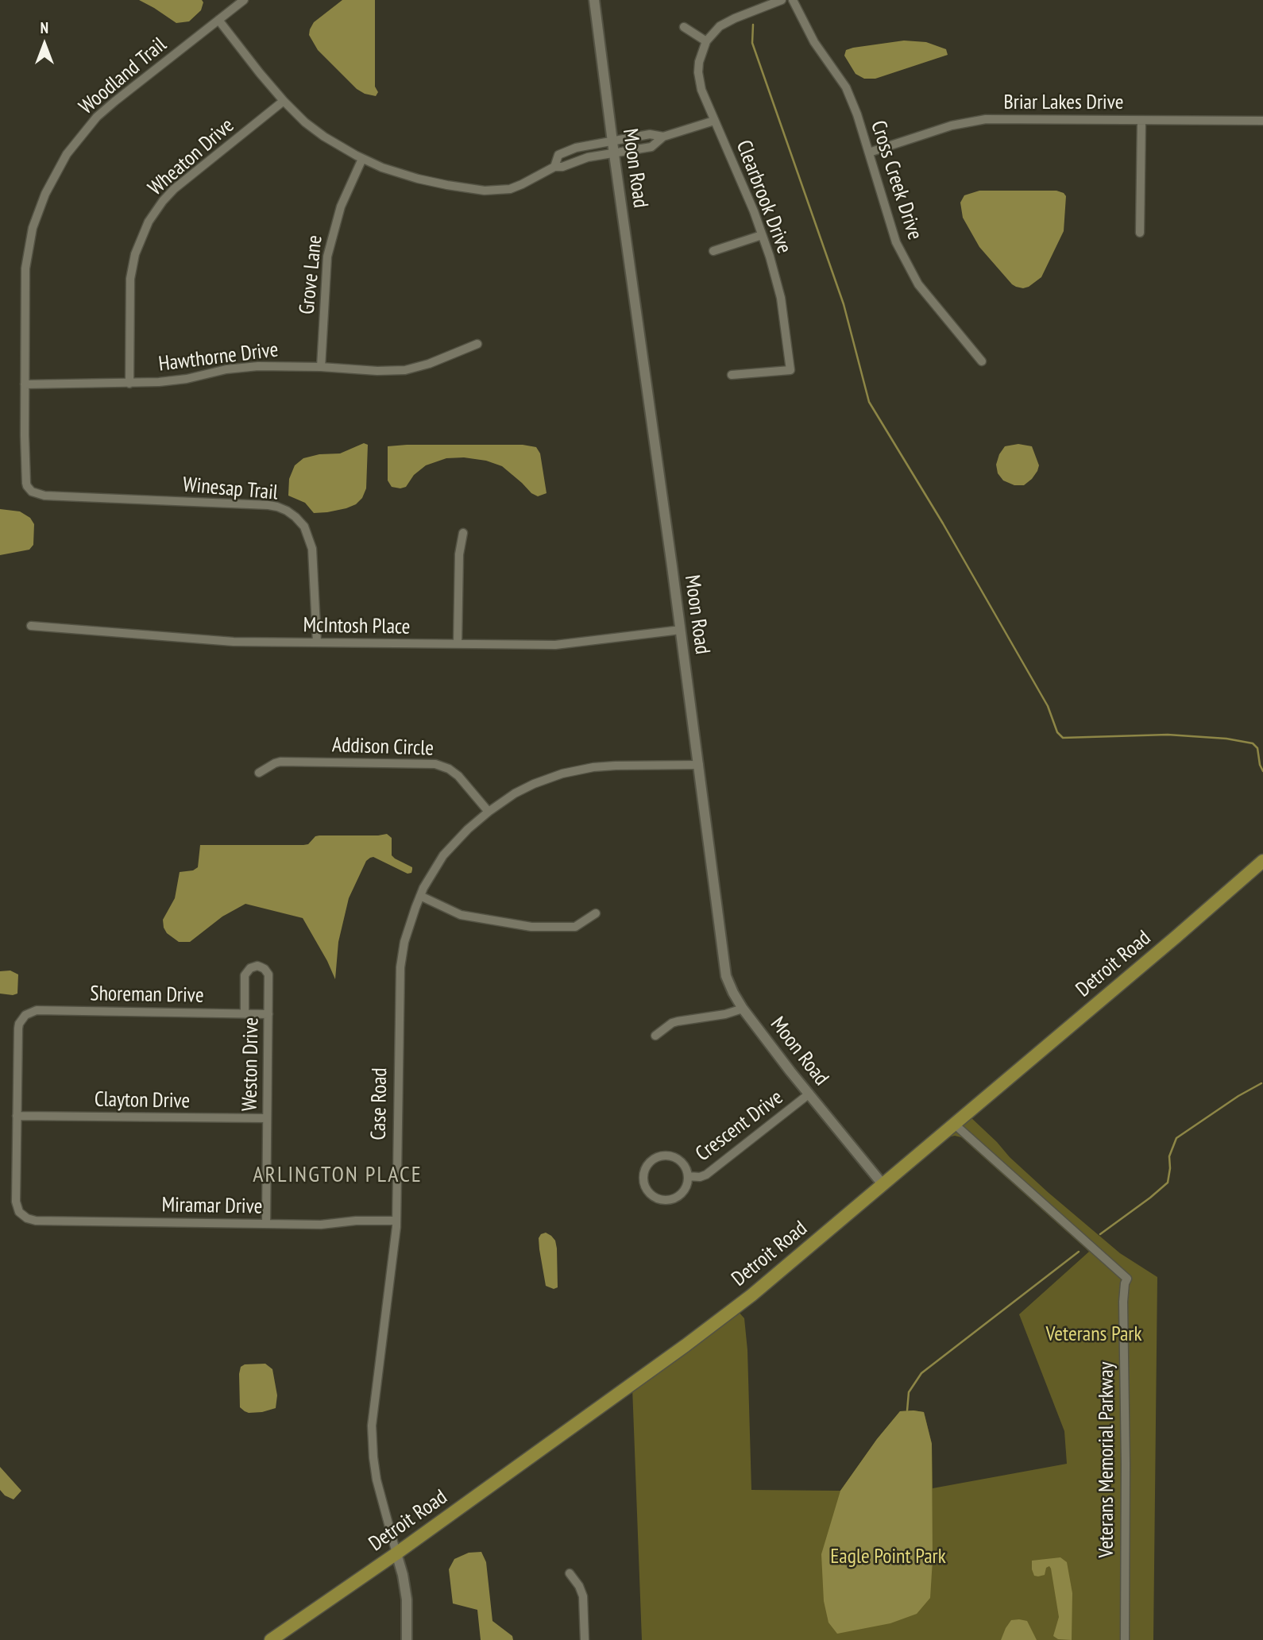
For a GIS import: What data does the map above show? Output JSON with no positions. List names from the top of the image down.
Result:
{
  "streets": {
    "main road": ["Detroit Road"],
    "street": [
      "Woodland Trail",
      "Briar Lakes Drive",
      "Wheaton Drive",
      "Moon Road",
      "Cross Creek Drive",
      "Clearbrook Drive",
      "Grove Lane",
      "Hawthorne Drive",
      "Winesap Trail",
      "McIntosh Place",
      "Addison Circle",
      "Shoreman Drive",
      "Weston Drive",
      "Clayton Drive",
      "Case Road",
      "Crescent Drive",
      "Miramar Drive",
      "Veterans Memorial Parkway"
    ]
  },
  "crossings": [
    ["Woodland Trail", "Hawthorne Drive"],
    ["Woodland Trail", "Winesap Trail"],
    ["Briar Lakes Drive", "Cross Creek Drive"],
    ["Wheaton Drive", "Hawthorne Drive"],
    ["Moon Road", "McIntosh Place"],
    ["Moon Road", "Detroit Road"],
    ["Moon Road", "Case Road"],
    ["Moon Road", "Crescent Drive"],
    ["Grove Lane", "Hawthorne Drive"],
    ["Winesap Trail", "McIntosh Place"],
    ["Addison Circle", "Case Road"],
    ["Detroit Road", "Case Road"],
    ["Detroit Road", "Veterans Memorial Parkway"],
    ["Shoreman Drive", "Weston Drive"],
    ["Shoreman Drive", "Clayton Drive"],
    ["Shoreman Drive", "Miramar Drive"],
    ["Weston Drive", "Clayton Drive"],
    ["Weston Drive", "Miramar Drive"],
    ["Clayton Drive", "Miramar Drive"],
    ["Case Road", "Miramar Drive"]
  ],
  "districts": ["ARLINGTON PLACE"],
  "parks": ["Veterans Park", "Eagle Point Park"],
  "north": "top"
}
